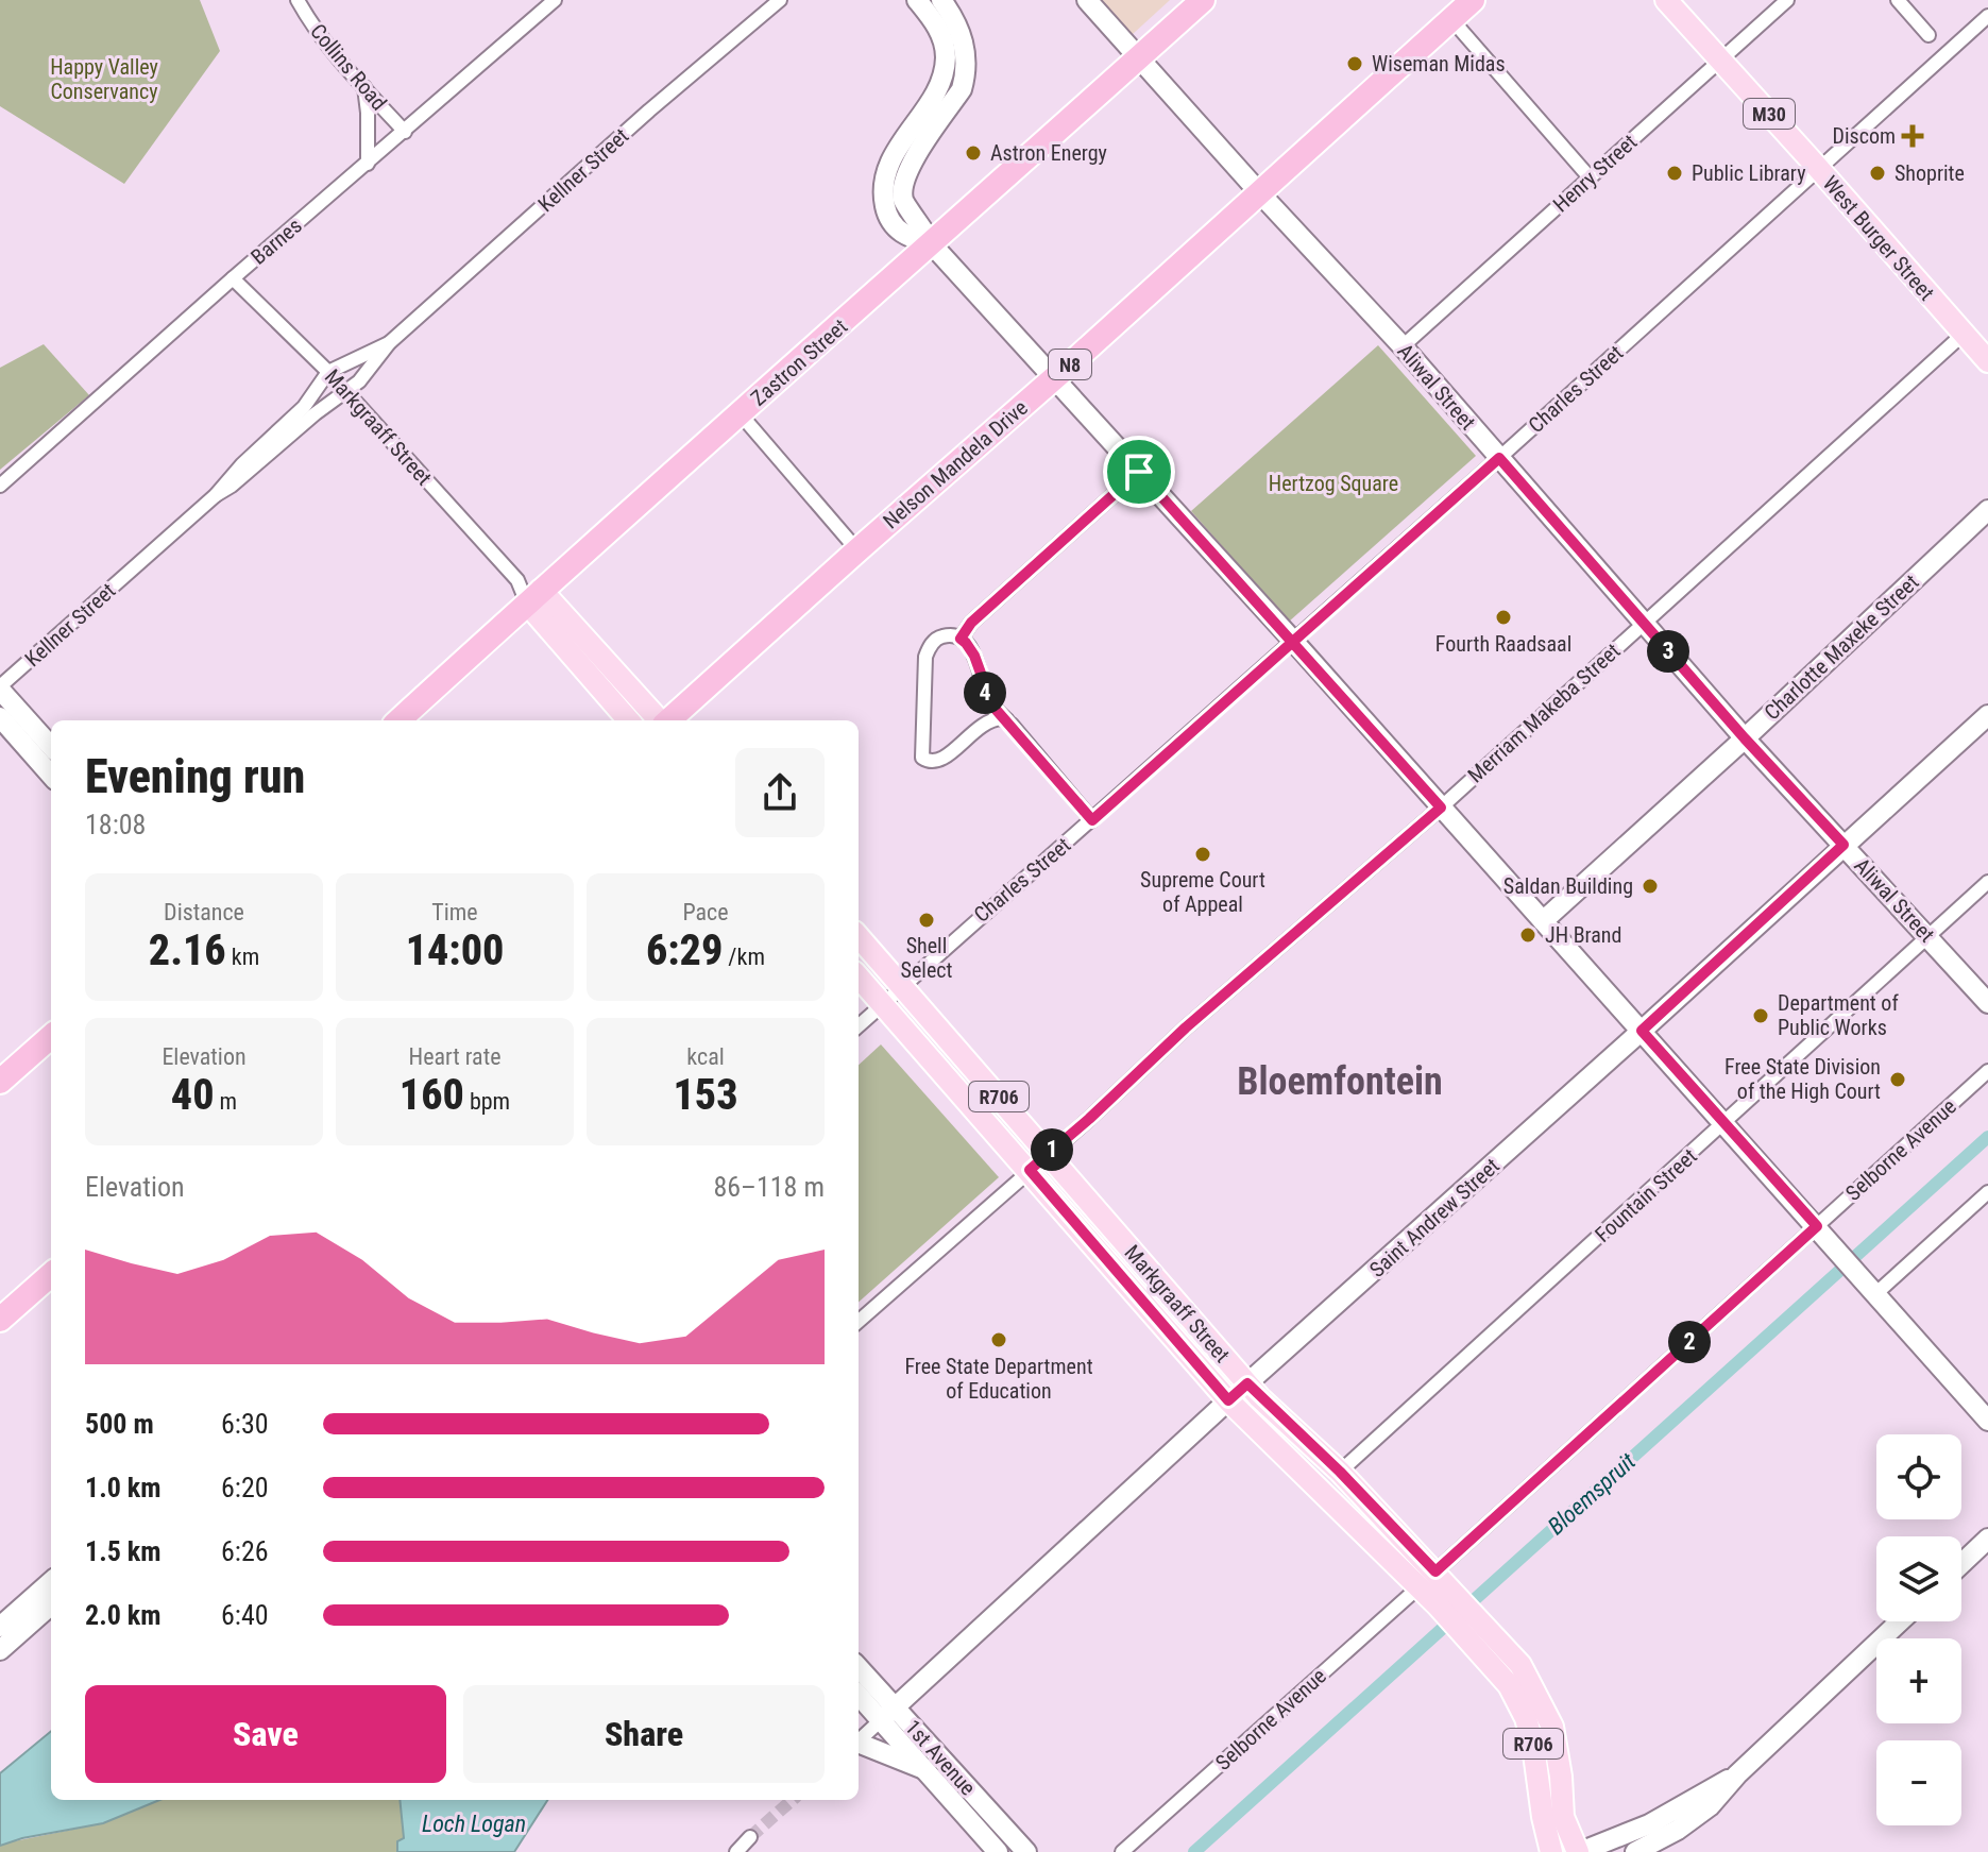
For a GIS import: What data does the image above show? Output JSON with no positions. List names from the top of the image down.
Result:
{
  "streets": {
    "highway": ["Zastron Street", "N8", "Nelson Mandela Drive"],
    "main road": [
      "M30",
      "West Burger Street",
      "Markgraaff Street",
      "R706"
    ],
    "street": [
      "Collins Road",
      "Kellner Street",
      "Henry Street",
      "Barnes",
      "Aliwal Street",
      "Charles Street",
      "Charlotte Maxeke Street",
      "Merriam Makeba Street",
      "Selborne Avenue",
      "Fountain Street",
      "Saint Andrew Street",
      "1st Avenue"
    ]
  },
  "crossings": [
    ["Collins Road", "Barnes"],
    ["Kellner Street", "Markgraaff Street"],
    ["Henry Street", "West Burger Street"],
    ["Henry Street", "Aliwal Street"],
    ["West Burger Street", "Charles Street"],
    ["West Burger Street", "Merriam Makeba Street"],
    ["Barnes", "Markgraaff Street"],
    ["Zastron Street", "Aliwal Street"],
    ["Zastron Street", "Markgraaff Street"],
    ["Aliwal Street", "Charles Street"],
    ["Aliwal Street", "Nelson Mandela Drive"],
    ["Aliwal Street", "Charlotte Maxeke Street"],
    ["Aliwal Street", "Merriam Makeba Street"],
    ["Aliwal Street", "Fountain Street"],
    ["Aliwal Street", "Saint Andrew Street"],
    ["Charles Street", "Markgraaff Street"],
    ["Markgraaff Street", "Merriam Makeba Street"],
    ["Markgraaff Street", "Selborne Avenue"],
    ["Markgraaff Street", "Fountain Street"],
    ["Markgraaff Street", "Saint Andrew Street"],
    ["Saint Andrew Street", "1st Avenue"]
  ],
  "districts": ["Bloemfontein"],
  "water": ["Bloemspruit", "Loch Logan"],
  "parks": ["Happy Valley Conservancy", "Hertzog Square"],
  "places": {
    "other": [
      "Wiseman Midas",
      "Astron Energy",
      "Public Library",
      "Shoprite",
      "Fourth Raadsaal",
      "Supreme Court of Appeal",
      "Saldan Building",
      "Shell Select",
      "JH Brand",
      "Department of Public Works",
      "Free State Division of the High Court",
      "Free State Department of Education"
    ],
    "health": ["Discom"]
  },
  "page": {
    "pins": [
      "3",
      "4",
      "1",
      "2"
    ],
    "heading": ["Evening run", "18:08"],
    "stats": [
      ["Distance", "2.16 km"],
      ["Time", "14:00"],
      ["Pace", "6:29 /km"],
      ["Elevation", "40 m"],
      ["Heart rate", "160 bpm"],
      ["kcal", "153"]
    ],
    "chart": ["Elevation", "86–118 m"],
    "list": [
      {
        "name": "500 m",
        "note": "6:30"
      },
      {
        "name": "1.0 km",
        "note": "6:20"
      },
      {
        "name": "1.5 km",
        "note": "6:26"
      },
      {
        "name": "2.0 km",
        "note": "6:40"
      }
    ],
    "map_buttons": ["+", "−"],
    "buttons": ["Save", "Share"]
  }
}
